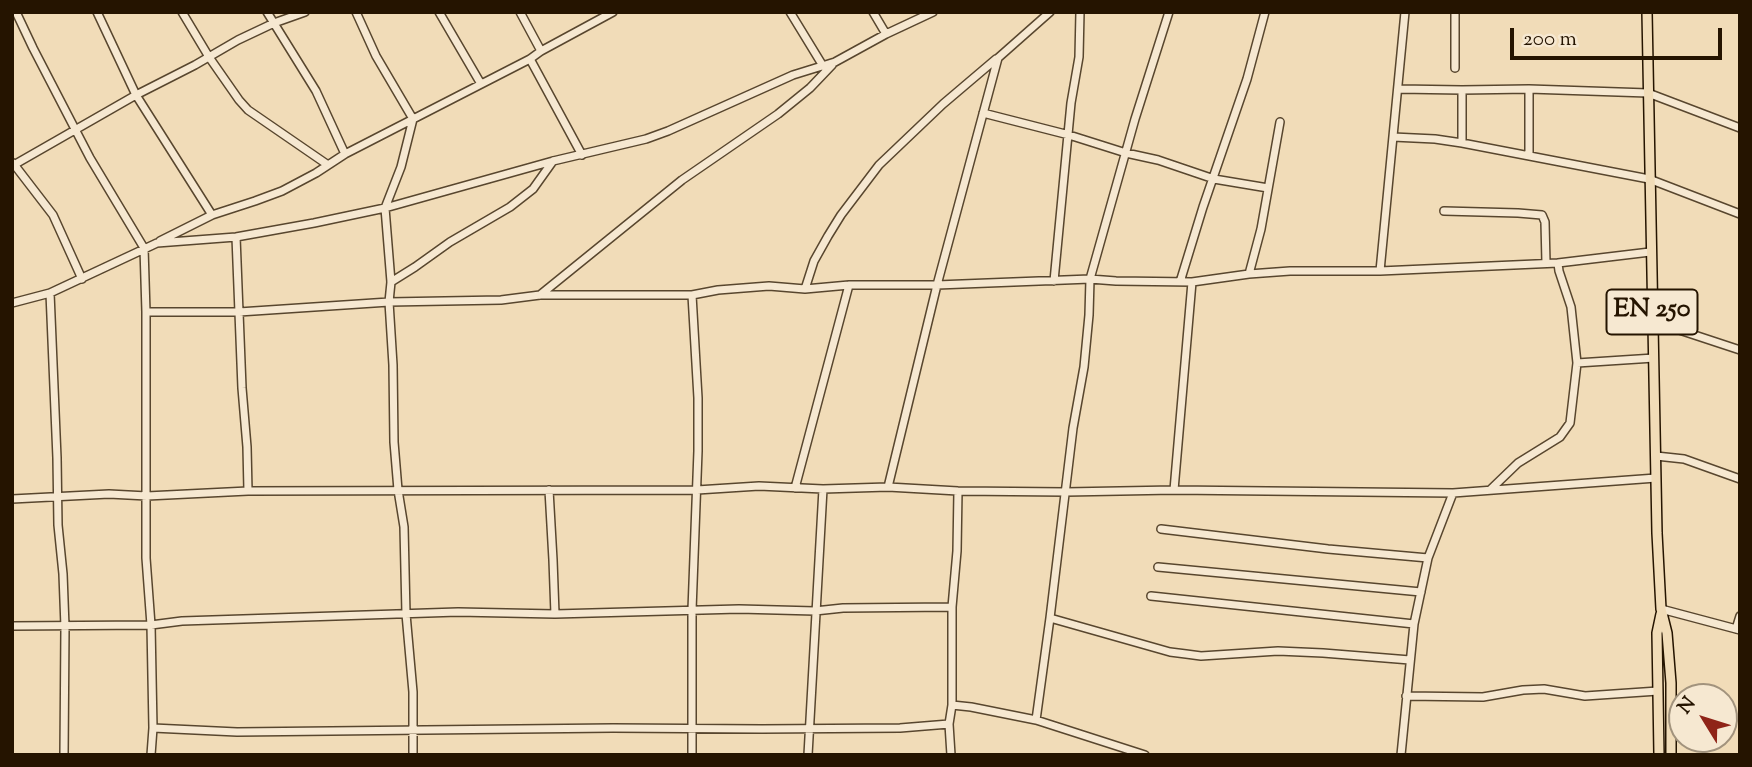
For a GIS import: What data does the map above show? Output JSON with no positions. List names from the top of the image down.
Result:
{
  "streets": {
    "main road": ["EN 250"]
  },
  "scale_bar": "200 m",
  "north": "top left"
}
